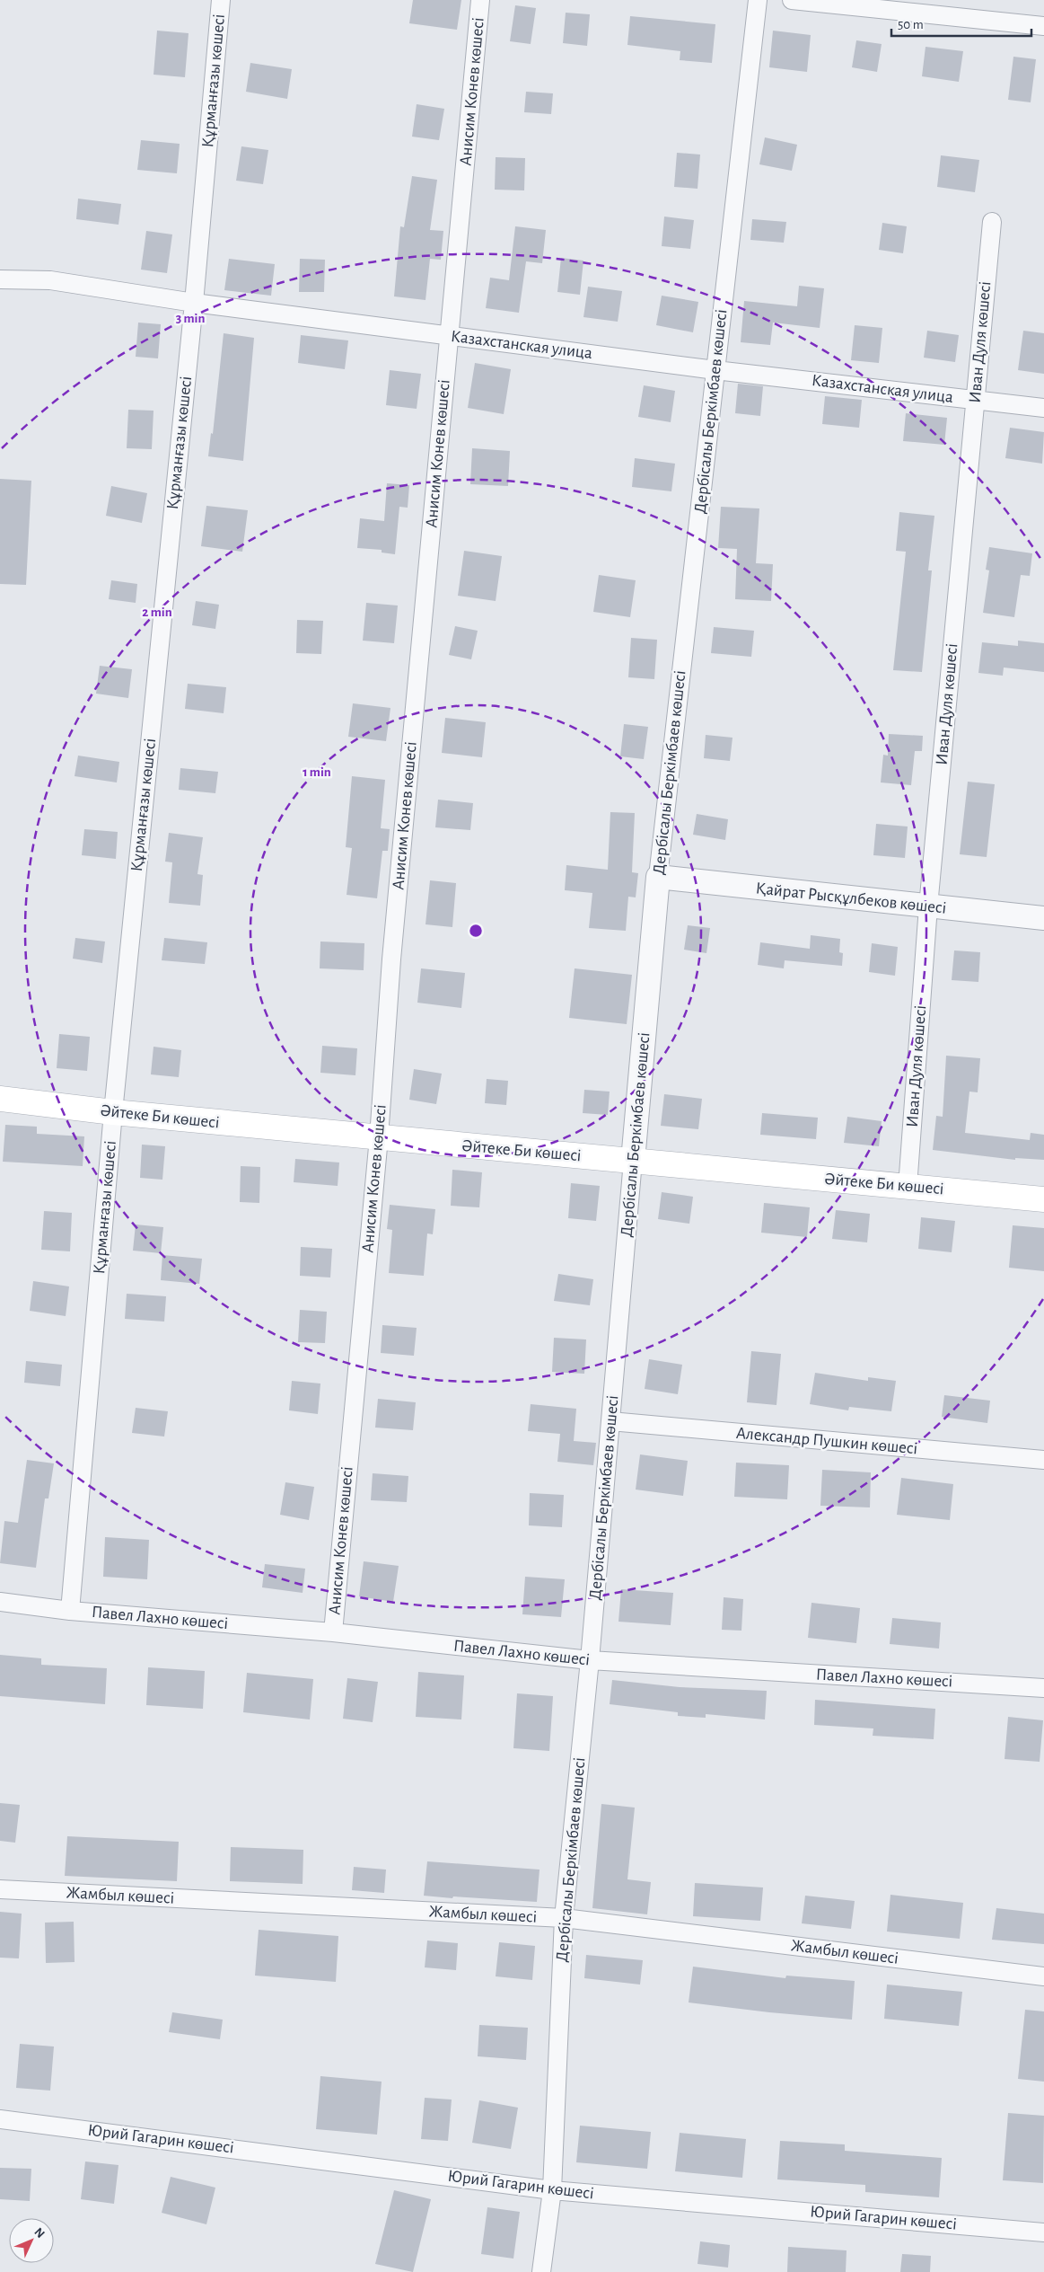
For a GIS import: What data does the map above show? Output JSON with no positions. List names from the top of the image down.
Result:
{
  "streets": {
    "main road": ["Әйтеке Би көшесі"],
    "street": [
      "Құрманғазы көшесі",
      "Анисим Конев көшесі",
      "Иван Дуля көшесі",
      "Казахстанская улица",
      "Дербісалы Беркімбаев көшесі",
      "Қайрат Рысқұлбеков көшесі",
      "Александр Пушкин көшесі",
      "Павел Лахно көшесі",
      "Жамбыл көшесі",
      "Юрий Гагарин көшесі"
    ]
  },
  "crossings": [
    ["Құрманғазы көшесі", "Казахстанская улица"],
    ["Құрманғазы көшесі", "Әйтеке Би көшесі"],
    ["Құрманғазы көшесі", "Павел Лахно көшесі"],
    ["Анисим Конев көшесі", "Казахстанская улица"],
    ["Анисим Конев көшесі", "Әйтеке Би көшесі"],
    ["Анисим Конев көшесі", "Павел Лахно көшесі"],
    ["Иван Дуля көшесі", "Казахстанская улица"],
    ["Иван Дуля көшесі", "Қайрат Рысқұлбеков көшесі"],
    ["Иван Дуля көшесі", "Әйтеке Би көшесі"],
    ["Казахстанская улица", "Дербісалы Беркімбаев көшесі"],
    ["Дербісалы Беркімбаев көшесі", "Қайрат Рысқұлбеков көшесі"],
    ["Дербісалы Беркімбаев көшесі", "Әйтеке Би көшесі"],
    ["Дербісалы Беркімбаев көшесі", "Александр Пушкин көшесі"],
    ["Дербісалы Беркімбаев көшесі", "Павел Лахно көшесі"],
    ["Дербісалы Беркімбаев көшесі", "Жамбыл көшесі"],
    ["Дербісалы Беркімбаев көшесі", "Юрий Гагарин көшесі"]
  ],
  "scale_bar": "50 m",
  "north": "top right",
  "rings": ["3 min", "2 min", "1 min"]
}
